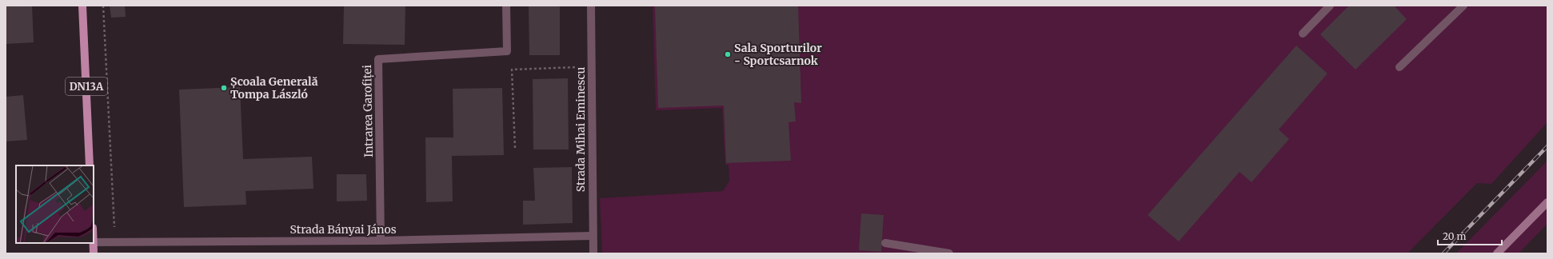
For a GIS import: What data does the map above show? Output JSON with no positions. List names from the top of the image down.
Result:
{
  "streets": {
    "main road": ["DN13A"],
    "street": ["Intrarea Garofiței", "Strada Mihai Eminescu", "Strada Bányai János"]
  },
  "crossings": [
    ["Intrarea Garofiței", "Strada Bányai János"],
    ["Strada Mihai Eminescu", "Strada Bányai János"]
  ],
  "places": ["Sala Sporturilor - Sportcsarnok", "Școala Generală Tompa László"],
  "scale_bar": "20 m"
}
